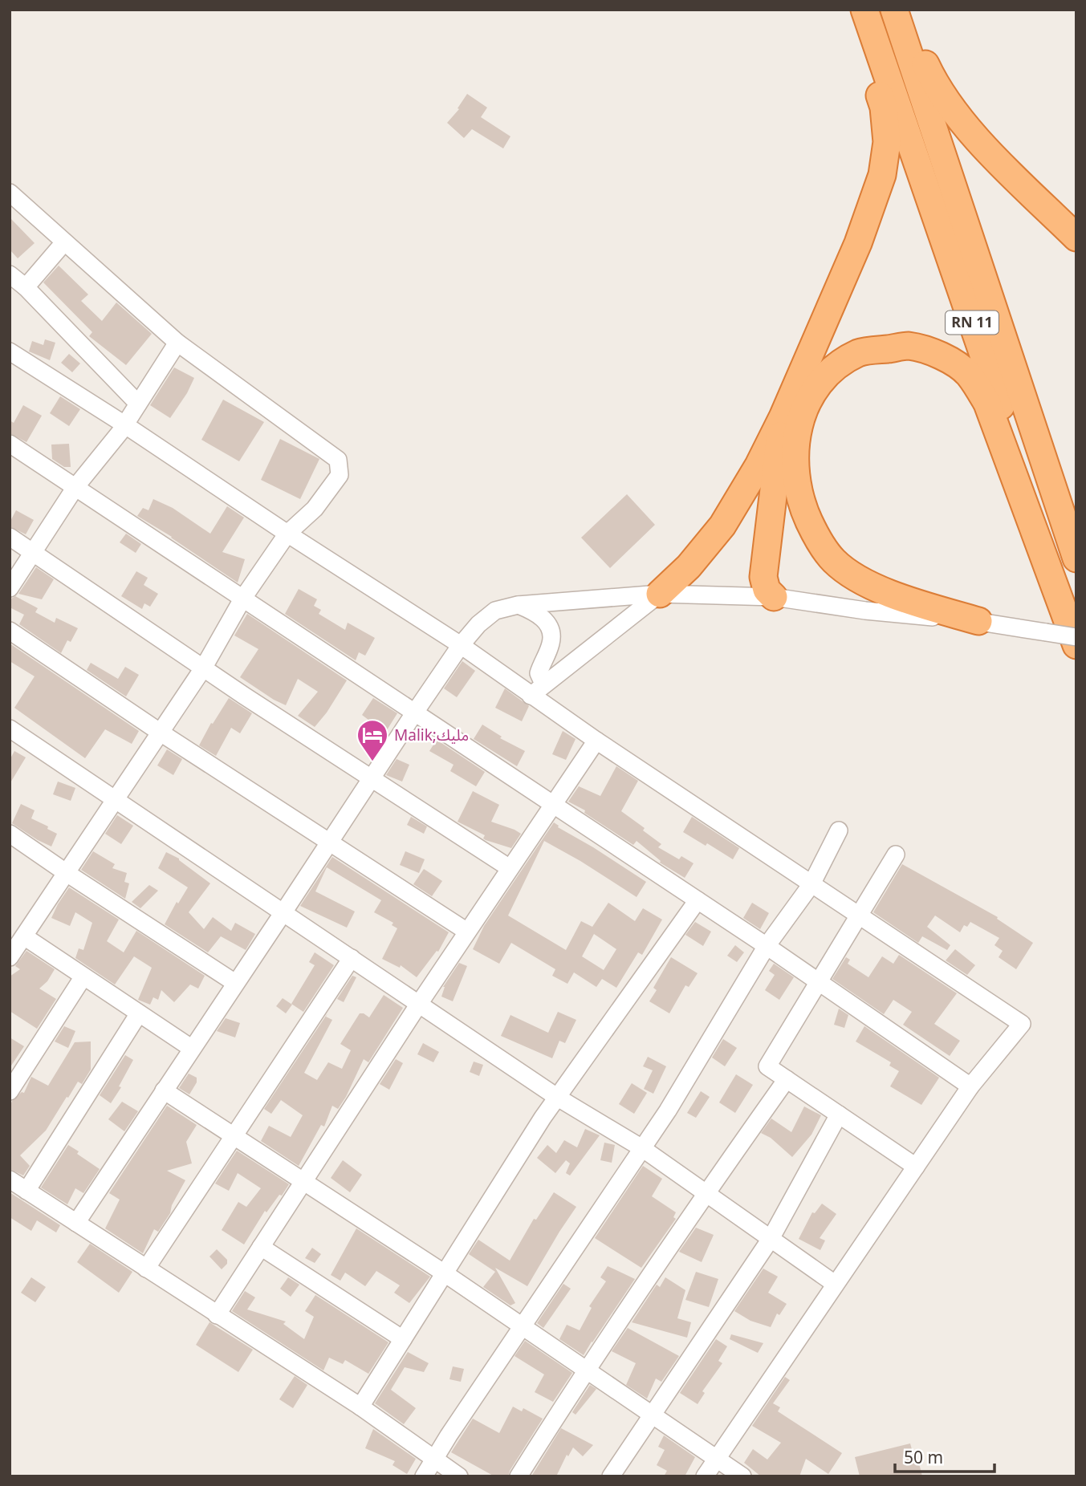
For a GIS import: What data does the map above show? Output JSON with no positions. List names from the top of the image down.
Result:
{
  "streets": {
    "highway": ["RN 11"]
  },
  "places": {
    "hotel": ["Malik;مليك"]
  },
  "scale_bar": "50 m"
}
